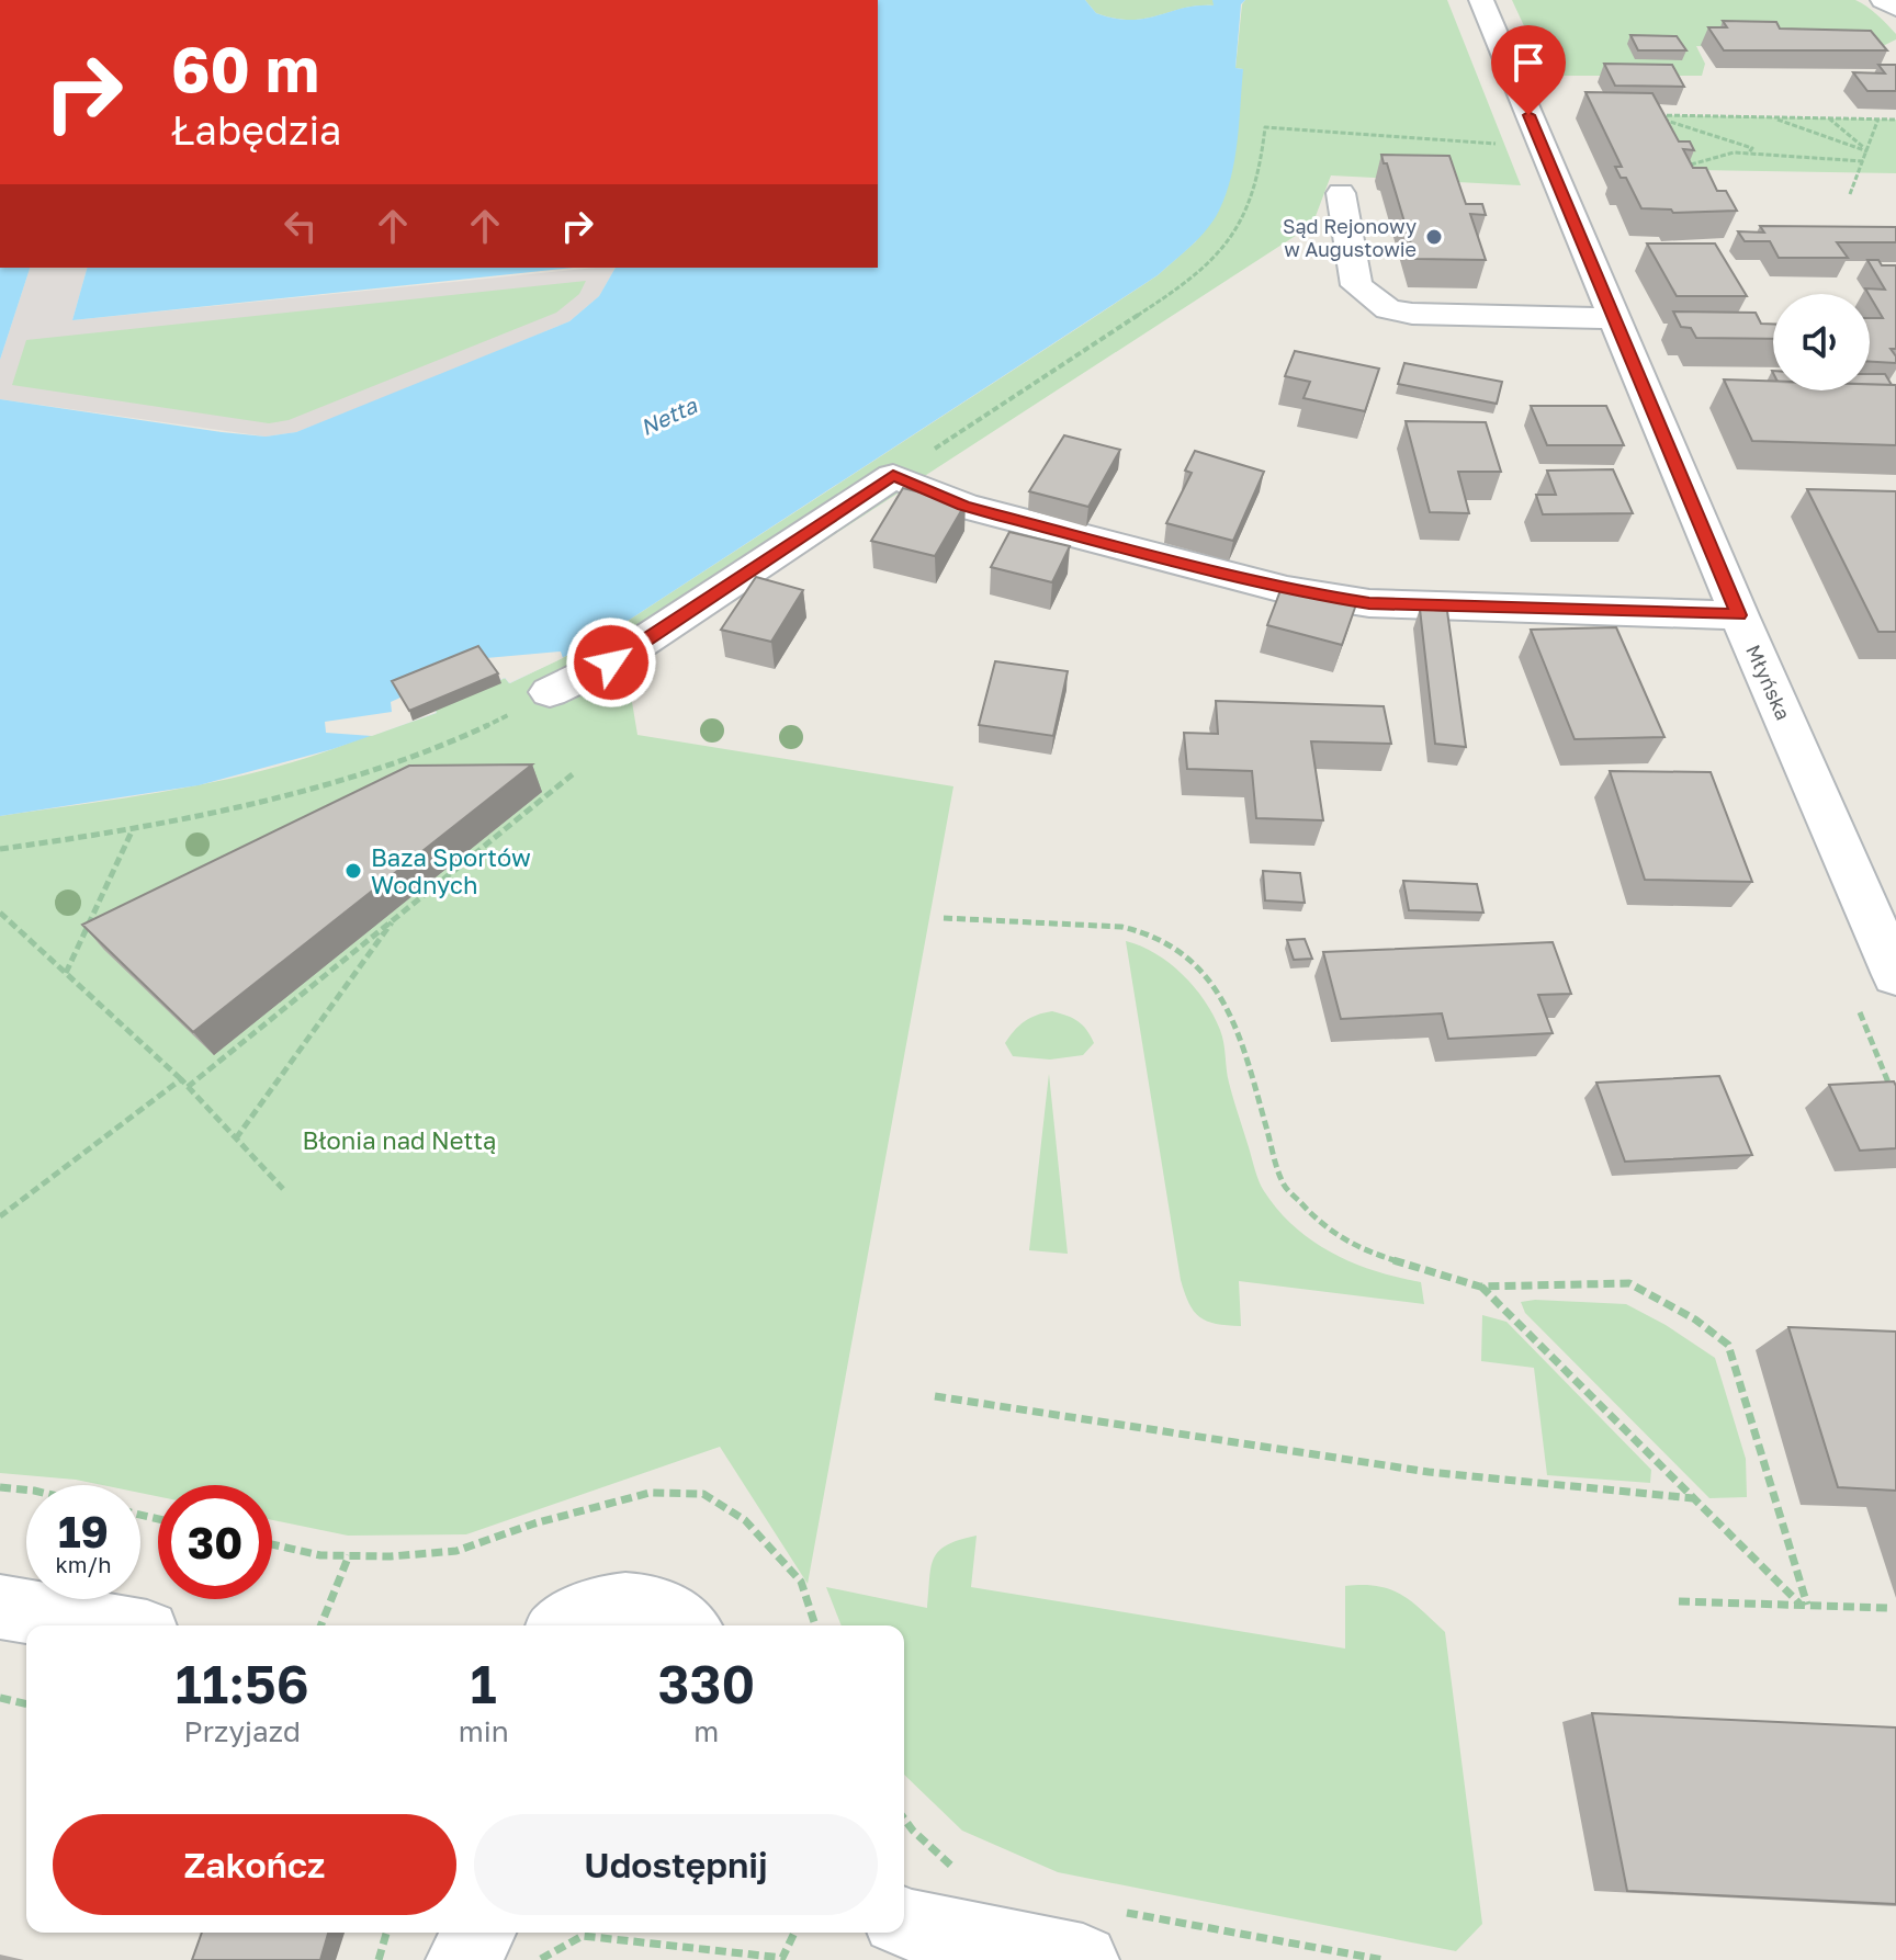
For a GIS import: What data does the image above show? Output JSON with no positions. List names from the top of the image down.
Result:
{
  "streets": {
    "street": ["Młyńska"]
  },
  "water": ["Netta"],
  "parks": ["Błonia nad Nettą"],
  "places": ["Sąd Rejonowy w Augustowie", "Baza Sportów Wodnych"],
  "page": {
    "turn": ["60 m", "Łabędzia"],
    "speed": "19 km/h",
    "limit": "30",
    "eta": [
      "11:56",
      "Przyjazd",
      "1",
      "min",
      "330",
      "m"
    ],
    "buttons": ["Zakończ", "Udostępnij"]
  }
}
